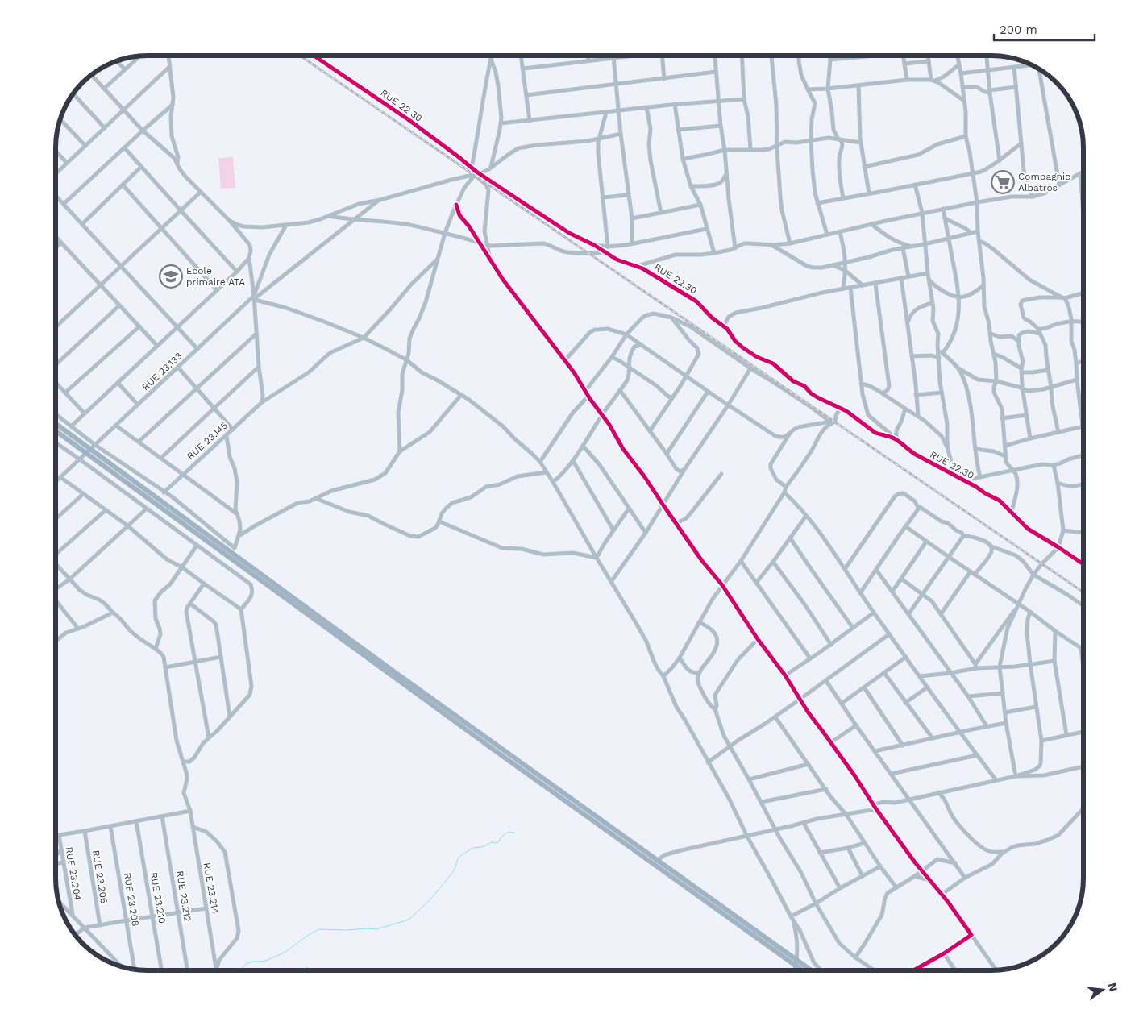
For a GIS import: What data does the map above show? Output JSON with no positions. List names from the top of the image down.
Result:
{
  "streets": {
    "street": [
      "RUE 22.30",
      "RUE 23.133",
      "RUE 23.145",
      "RUE 23.204",
      "RUE 23.206",
      "RUE 23.214",
      "RUE 23.212",
      "RUE 23.210",
      "RUE 23.208"
    ]
  },
  "places": {
    "supermarket": ["Compagnie Albatros"],
    "school or university": ["Ecole primaire ATA"]
  },
  "scale_bar": "200 m",
  "north": "right"
}
